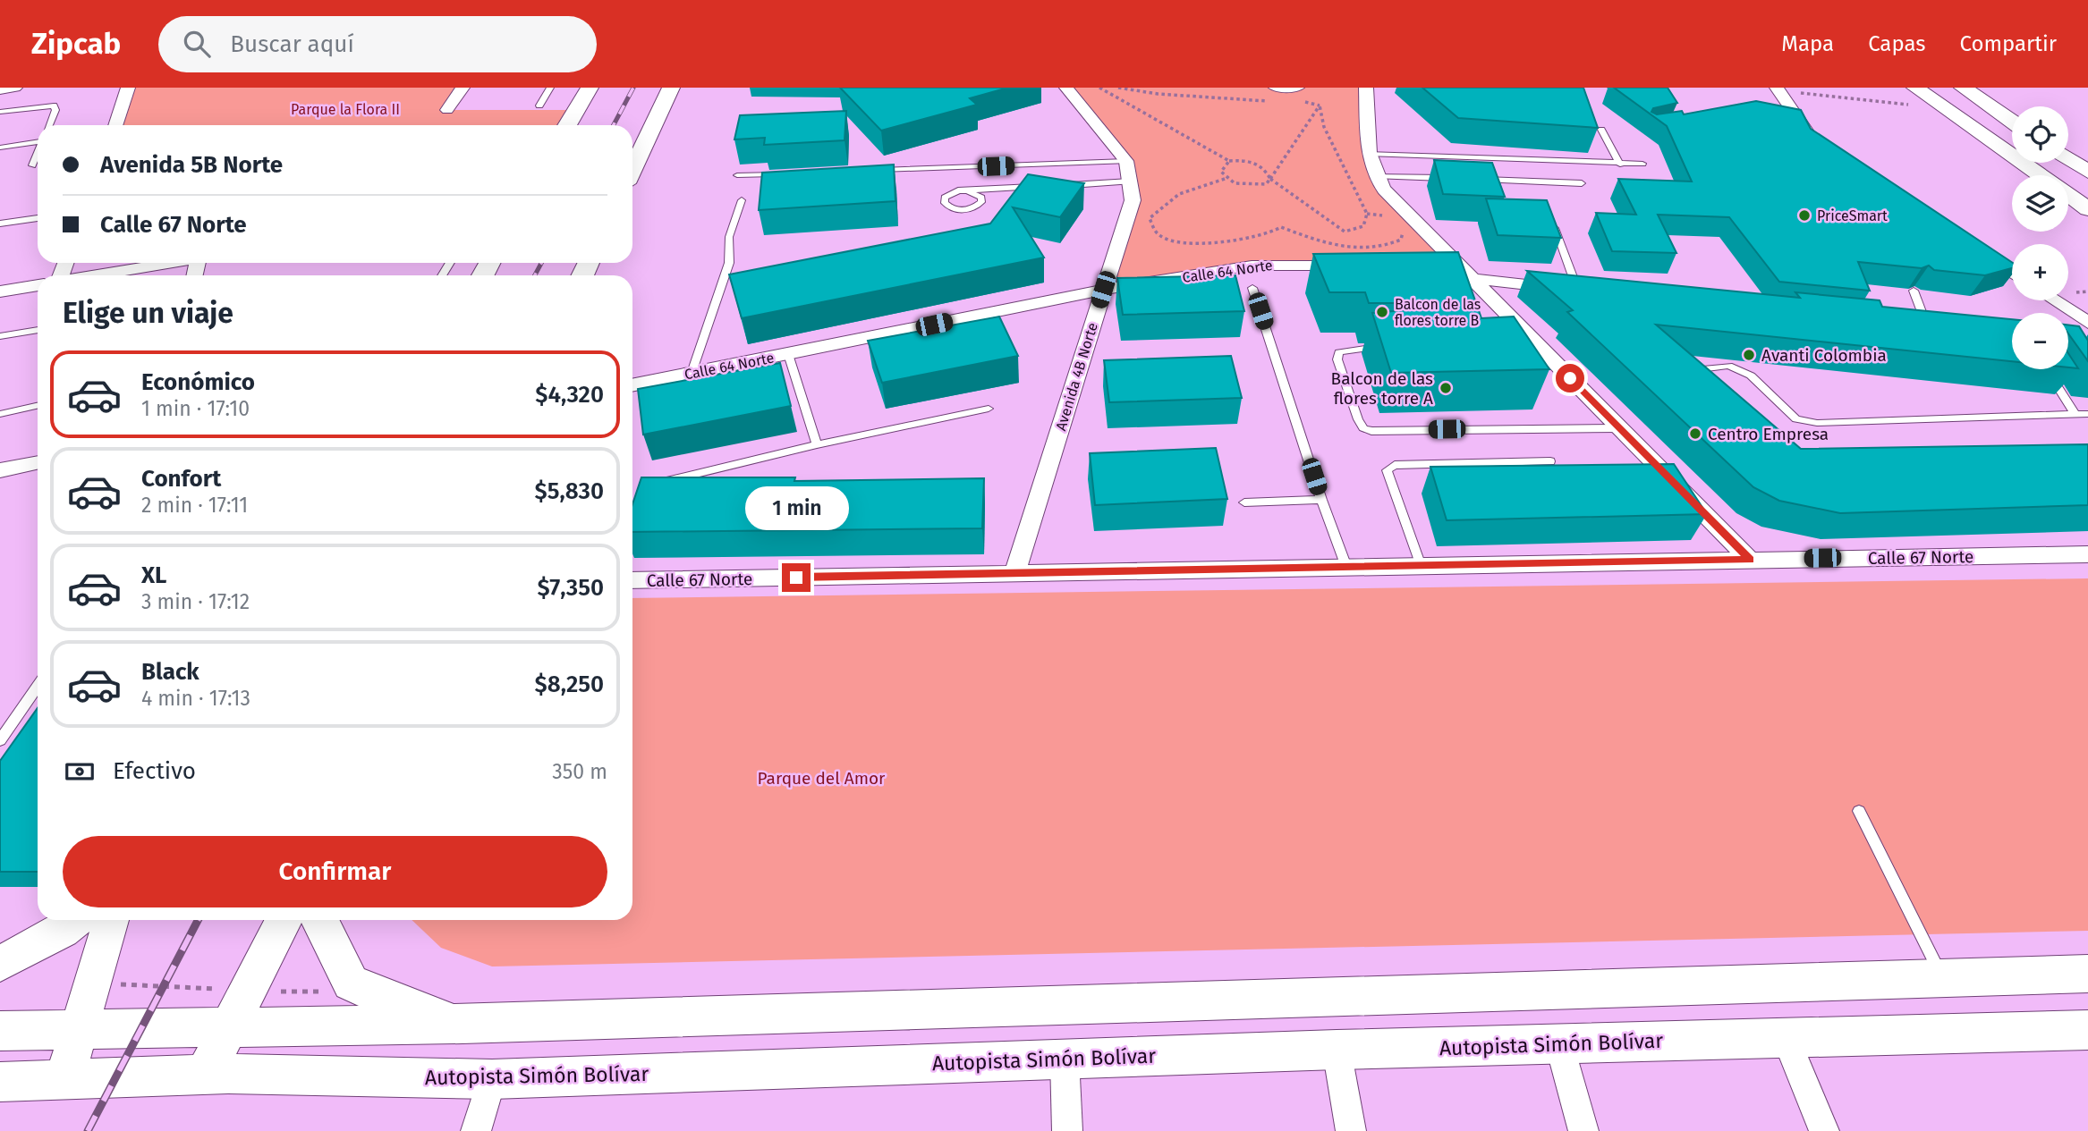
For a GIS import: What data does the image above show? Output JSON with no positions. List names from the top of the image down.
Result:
{
  "streets": {
    "main road": ["Autopista Simón Bolívar"],
    "street": ["Calle 64 Norte", "Avenida 4B Norte", "Calle 67 Norte"]
  },
  "crossings": [
    ["Calle 64 Norte", "Avenida 4B Norte"],
    ["Avenida 4B Norte", "Calle 67 Norte"]
  ],
  "parks": ["Parque la Flora II", "Parque del Amor"],
  "places": [
    "PriceSmart",
    "Balcon de las flores torre B",
    "Avanti Colombia",
    "Balcon de las flores torre A",
    "Centro Empresa"
  ],
  "page": {
    "header": "Zipcab",
    "search": "Buscar aquí",
    "nav": ["Mapa", "Capas", "Compartir"],
    "map_buttons": ["+", "−"],
    "banner": ["Avenida 5B Norte", "Calle 67 Norte"],
    "heading": "Elige un viaje",
    "list": [
      {
        "name": "Económico",
        "note": "1 min · 17:10",
        "value": "$4,320"
      },
      {
        "name": "Confort",
        "note": "2 min · 17:11",
        "value": "$5,830"
      },
      {
        "name": "XL",
        "note": "3 min · 17:12",
        "value": "$7,350"
      },
      {
        "name": "Black",
        "note": "4 min · 17:13",
        "value": "$8,250"
      }
    ],
    "bubble": "1 min",
    "pay": ["Efectivo", "350 m"],
    "buttons": "Confirmar"
  }
}
